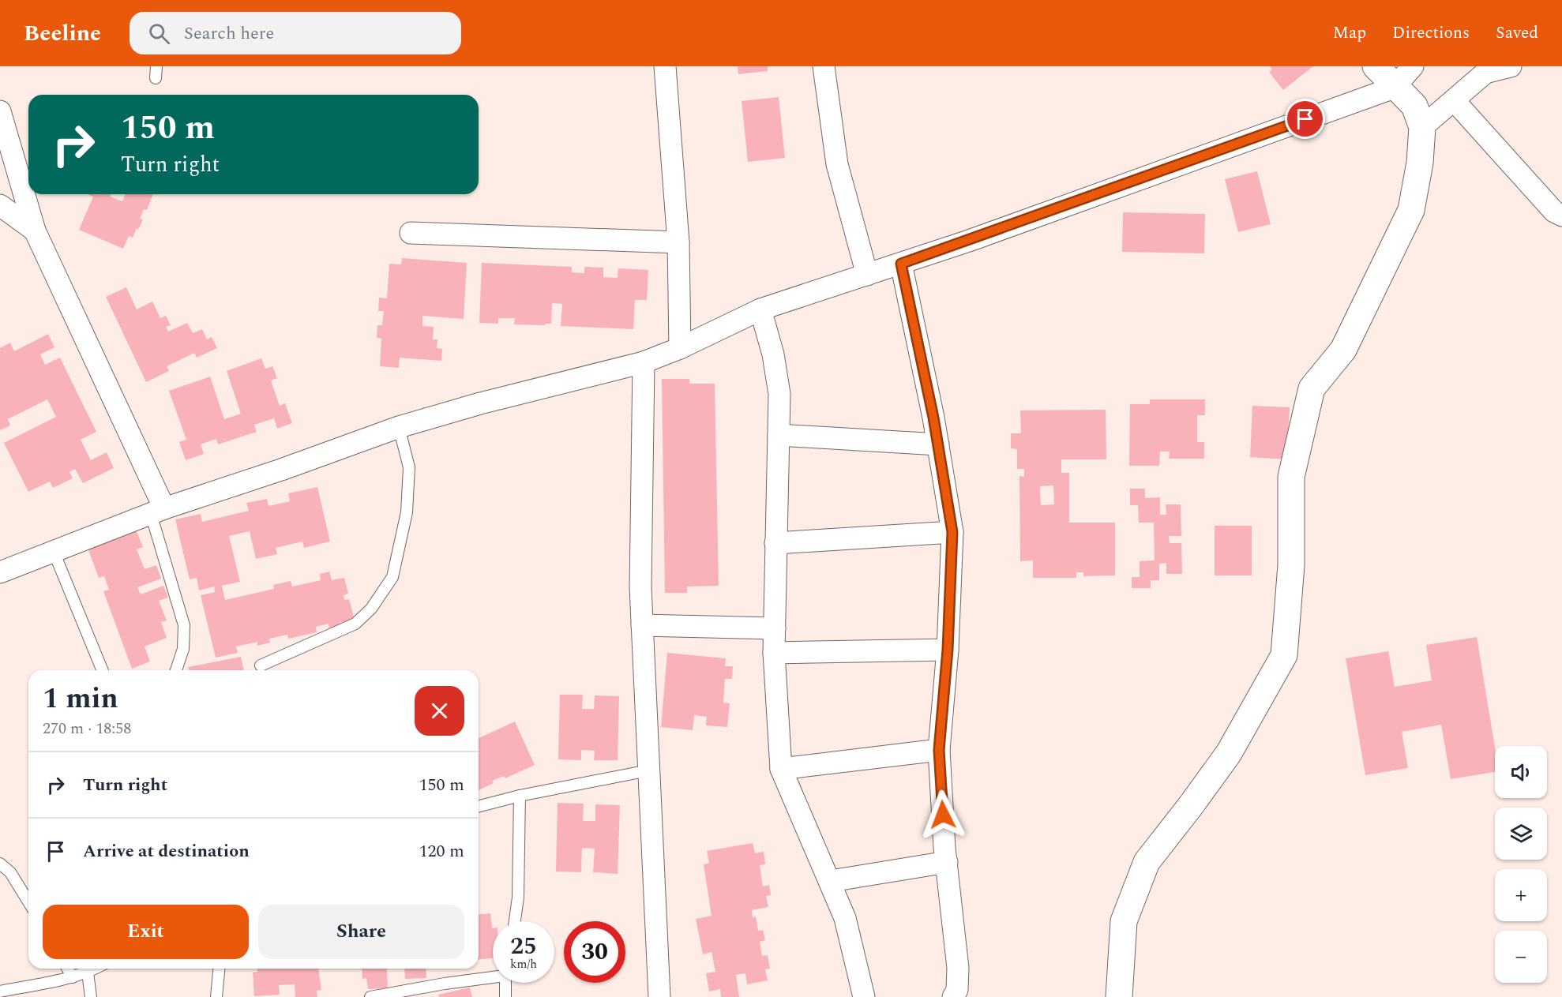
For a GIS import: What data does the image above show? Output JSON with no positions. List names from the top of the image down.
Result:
{
  "page": {
    "header": "Beeline",
    "search": "Search here",
    "nav": ["Map", "Directions", "Saved"],
    "turn": ["150 m", "Turn right"],
    "heading": ["1 min", "270 m · 18:58"],
    "map_buttons": ["+", "−"],
    "list": [
      {
        "name": "Turn right",
        "value": "150 m"
      },
      {
        "name": "Arrive at destination",
        "value": "120 m"
      }
    ],
    "buttons": ["Exit", "Share"],
    "speed": "25 km/h",
    "limit": "30"
  }
}
